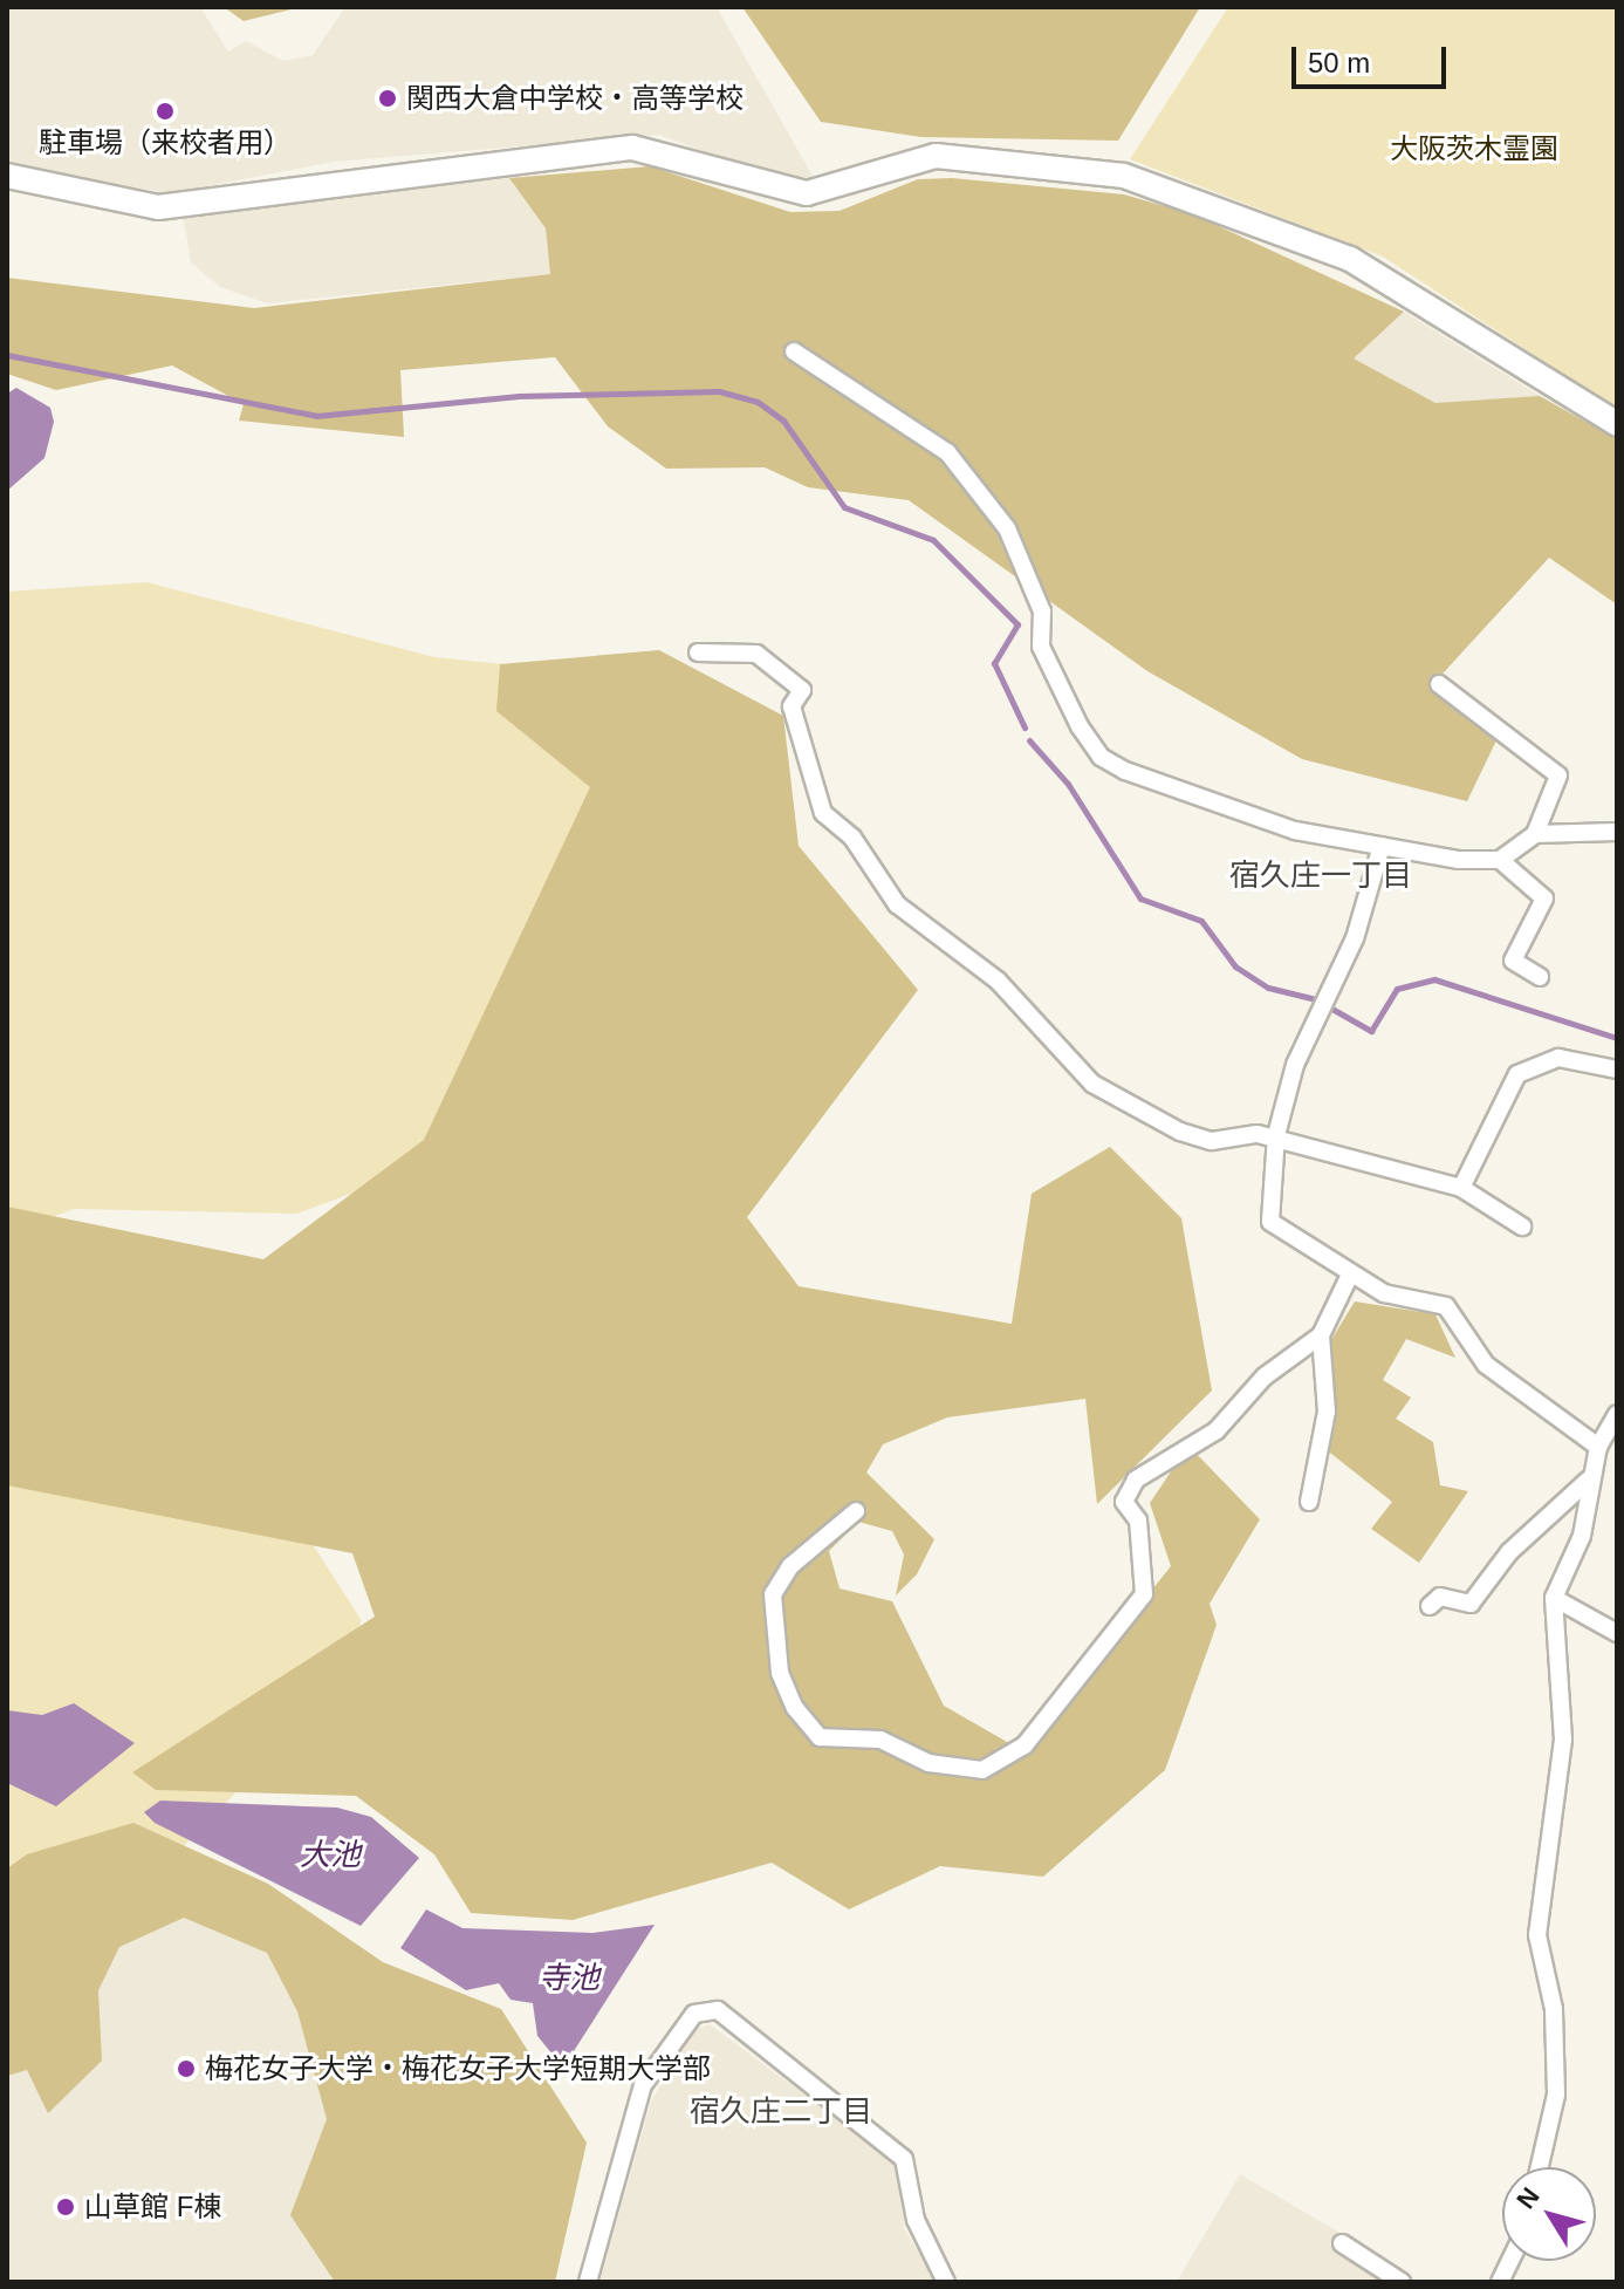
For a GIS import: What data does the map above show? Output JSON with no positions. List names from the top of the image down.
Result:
{
  "districts": ["宿久庄一丁目", "宿久庄二丁目"],
  "water": ["大池", "寺池"],
  "parks": ["大阪茨木霊園"],
  "places": [
    "関西大倉中学校・高等学校",
    "駐車場（来校者用）",
    "梅花女子大学・梅花女子大学短期大学部",
    "山草館 F棟"
  ],
  "scale_bar": "50 m",
  "north": "top left"
}
